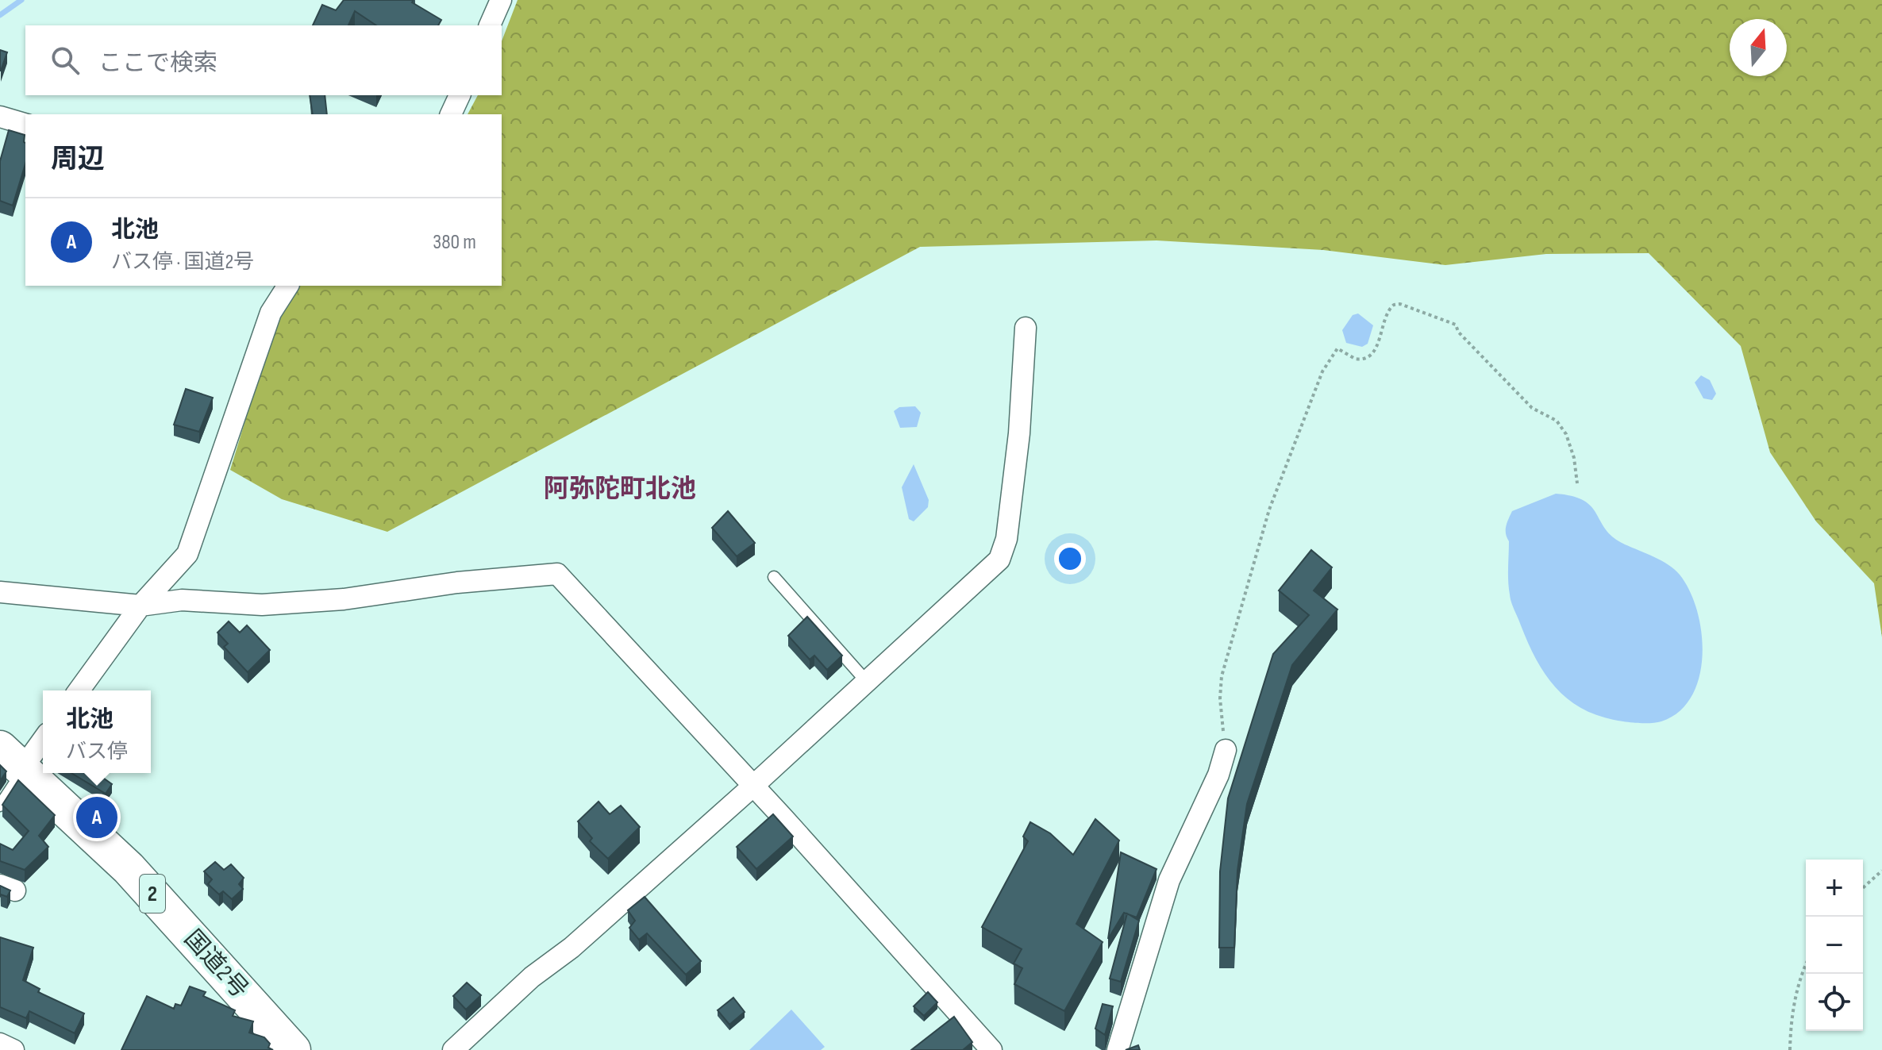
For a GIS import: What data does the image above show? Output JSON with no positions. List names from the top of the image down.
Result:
{
  "streets": {
    "highway": ["2", "国道2号"]
  },
  "districts": ["阿弥陀町北池"],
  "north": "top",
  "page": {
    "search": "ここで検索",
    "heading": "周辺",
    "list": [
      {
        "mark": "A",
        "name": "北池",
        "note": "バス停 · 国道2号",
        "value": "380 m"
      }
    ],
    "popup": ["北池", "バス停"],
    "pins": "A",
    "map_buttons": ["+", "−"]
  }
}
